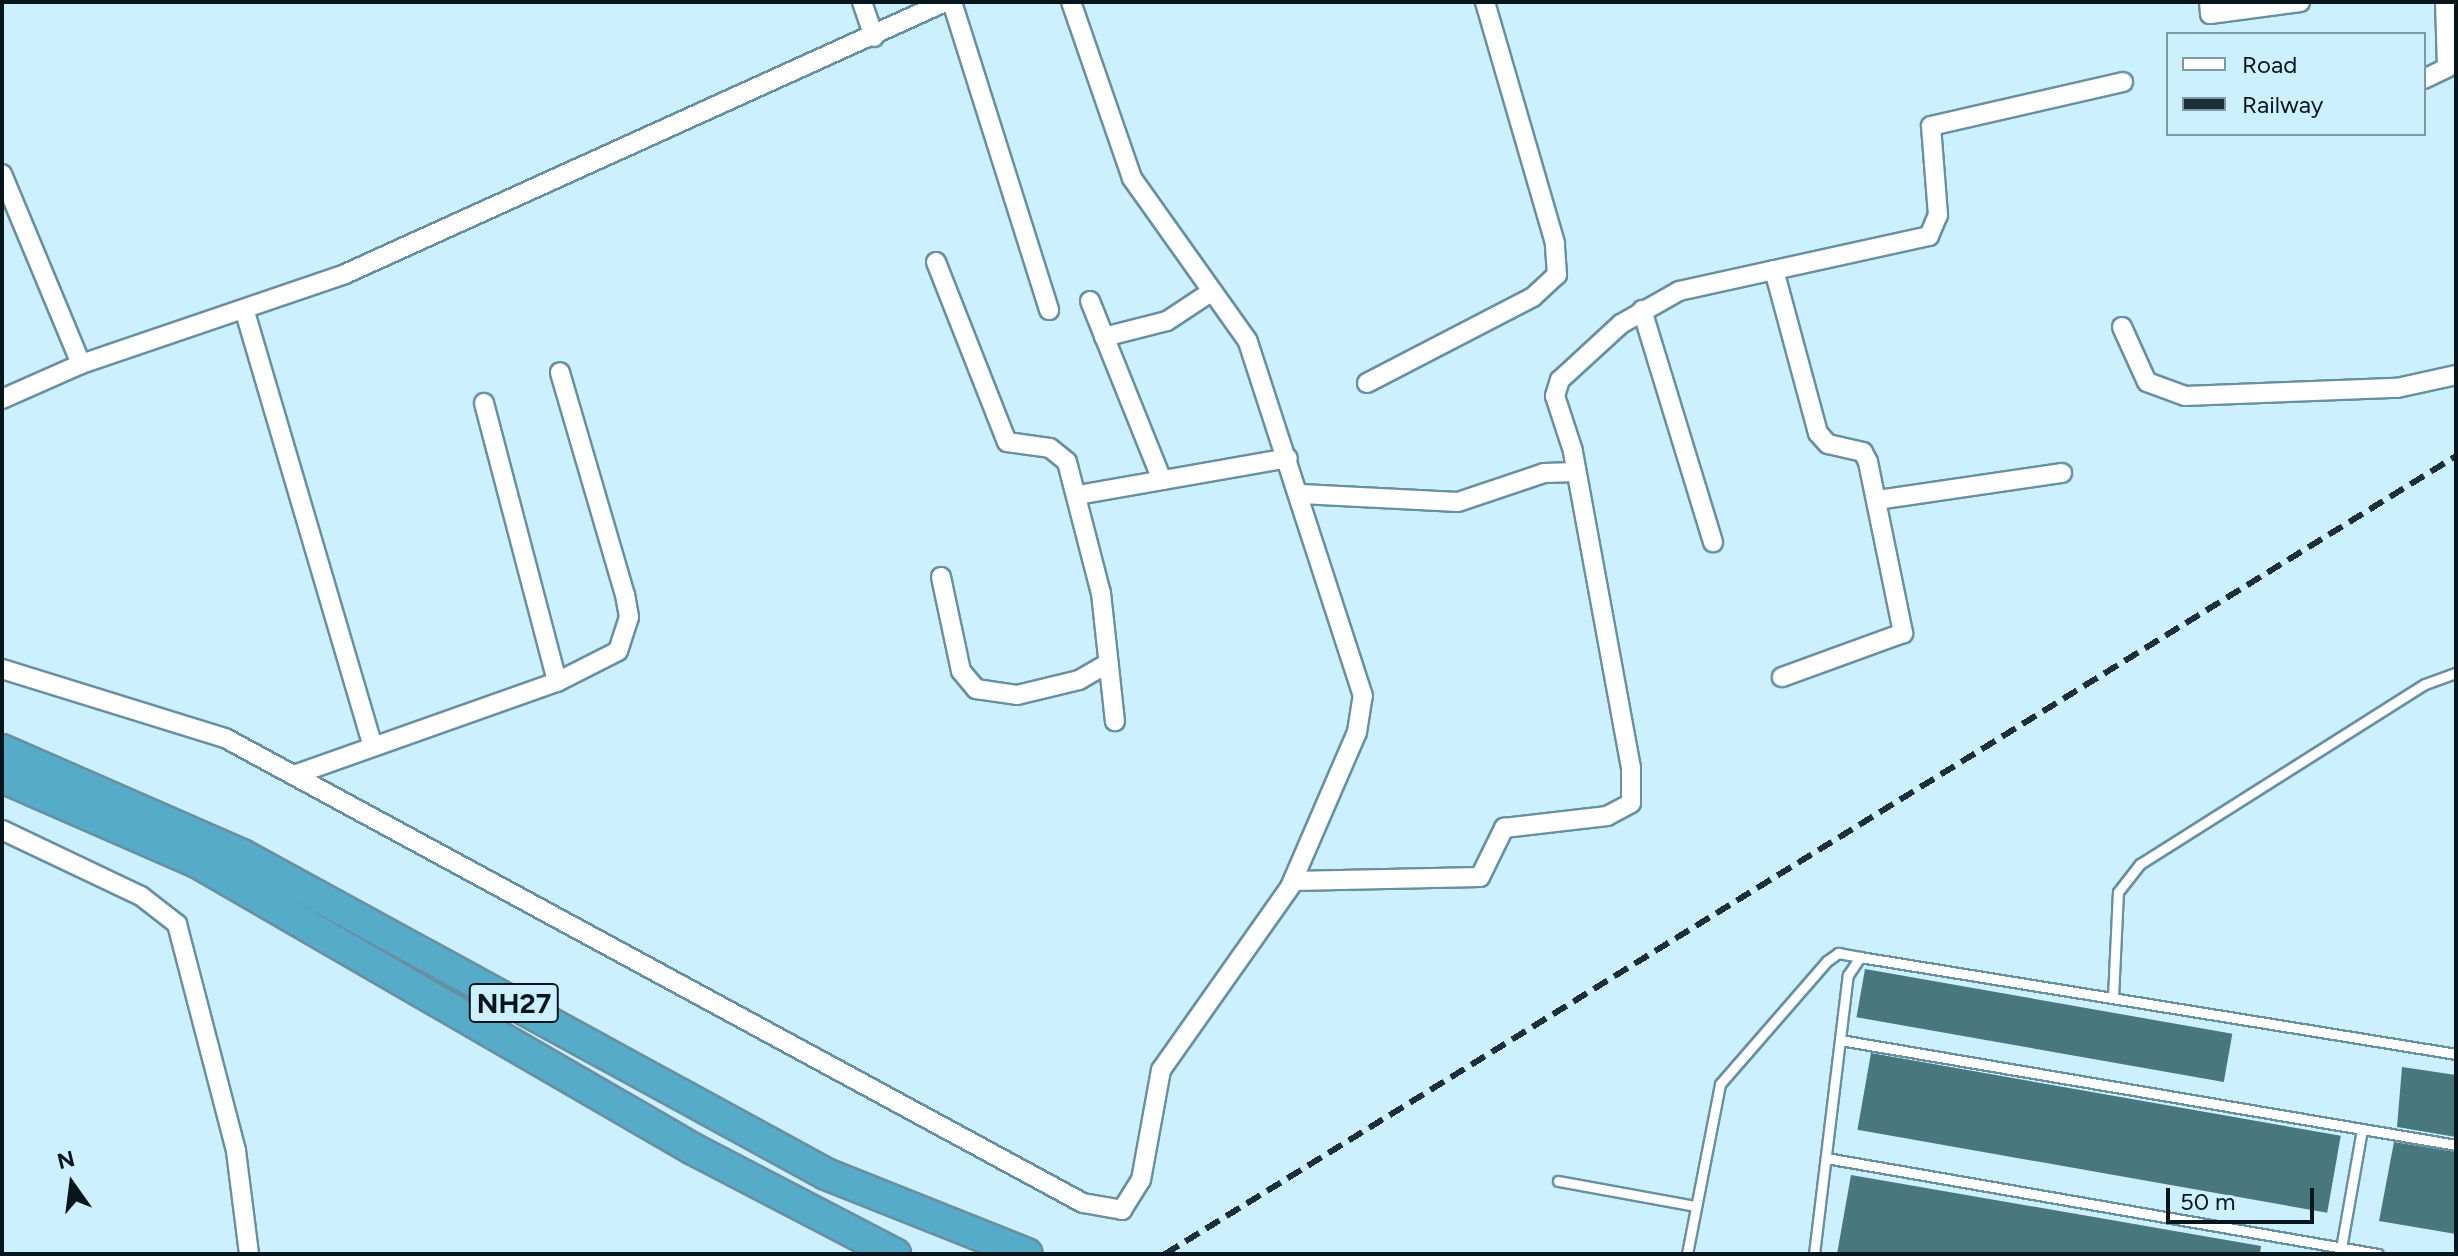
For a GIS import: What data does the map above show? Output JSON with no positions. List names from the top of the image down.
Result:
{
  "streets": {
    "highway": ["NH27"]
  },
  "legend": ["Road", "Railway"],
  "scale_bar": "50 m",
  "north": "top"
}
